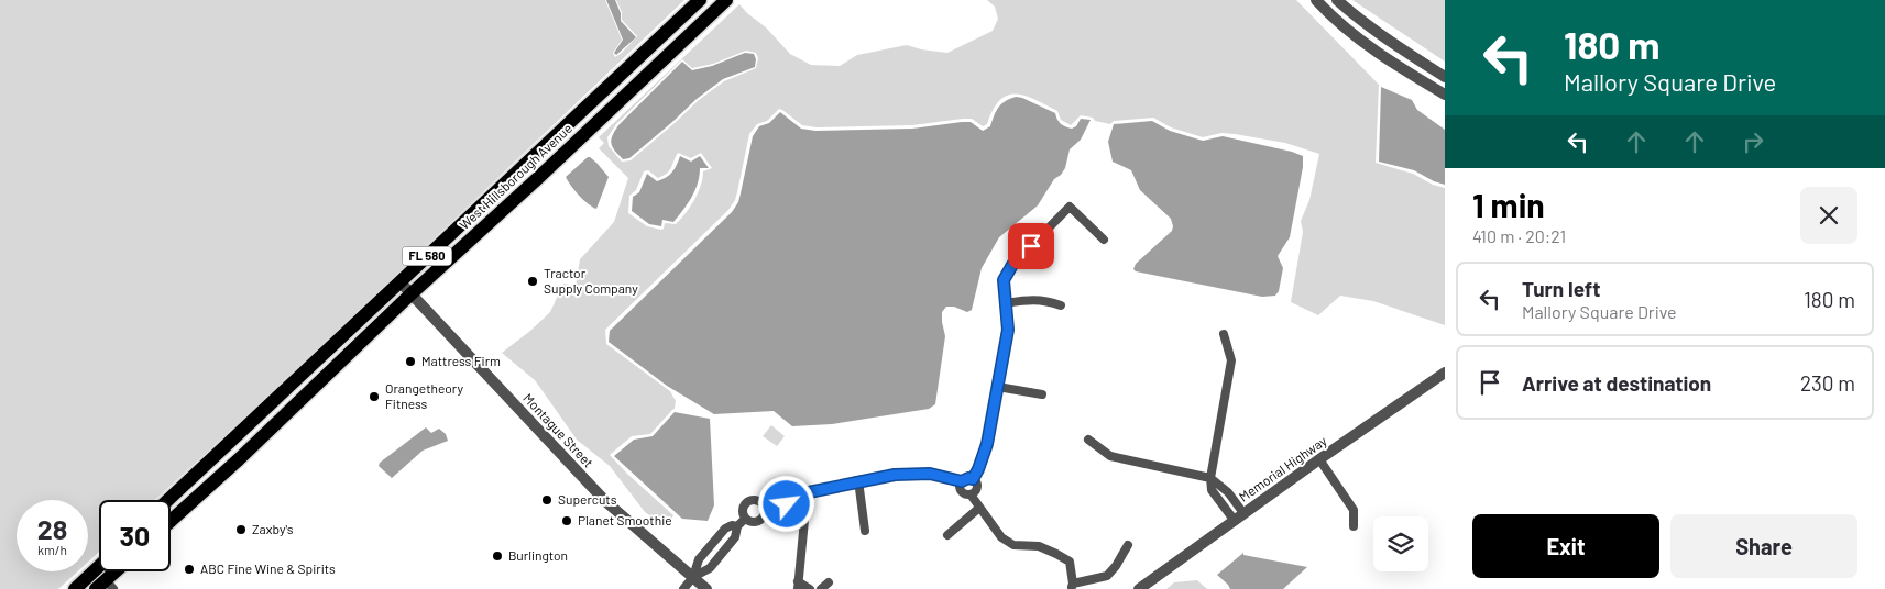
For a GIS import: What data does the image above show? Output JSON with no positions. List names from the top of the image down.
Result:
{
  "streets": {
    "main road": ["West Hillsborough Avenue", "FL 580"],
    "street": ["Montague Street", "Memorial Highway"]
  },
  "crossings": [
    ["West Hillsborough Avenue", "Montague Street"]
  ],
  "places": [
    "Tractor Supply Company",
    "Mattress Firm",
    "Orangetheory Fitness",
    "Supercuts",
    "Planet Smoothie",
    "Zaxby's",
    "Burlington",
    "ABC Fine Wine & Spirits"
  ],
  "page": {
    "turn": ["180 m", "Mallory Square Drive"],
    "heading": ["1 min", "410 m · 20:21"],
    "list": [
      {
        "name": "Turn left",
        "note": "Mallory Square Drive",
        "value": "180 m"
      },
      {
        "name": "Arrive at destination",
        "value": "230 m"
      }
    ],
    "speed": "28 km/h",
    "limit": "30",
    "buttons": ["Exit", "Share"]
  }
}
